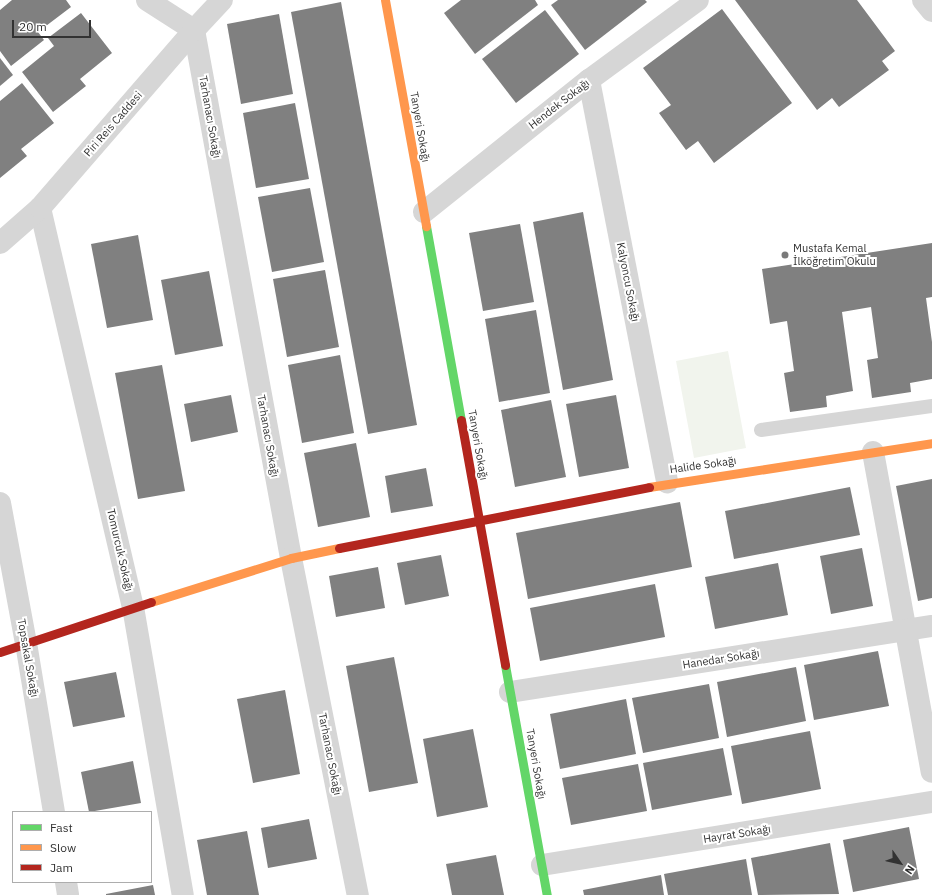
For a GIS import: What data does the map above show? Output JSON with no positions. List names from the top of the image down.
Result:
{
  "streets": {
    "street": [
      "Hendek Sokağı",
      "Tarhanacı Sokağı",
      "Piri Reis Caddesi",
      "Tanyeri Sokağı",
      "Kalyoncu Sokağı",
      "Halide Sokağı",
      "Tomurcuk Sokağı",
      "Topsakal Sokağı",
      "Hanedar Sokağı",
      "Hayrat Sokağı"
    ]
  },
  "crossings": [
    ["Hendek Sokağı", "Tanyeri Sokağı"],
    ["Hendek Sokağı", "Kalyoncu Sokağı"],
    ["Tarhanacı Sokağı", "Piri Reis Caddesi"],
    ["Tarhanacı Sokağı", "Halide Sokağı"],
    ["Piri Reis Caddesi", "Tomurcuk Sokağı"],
    ["Tanyeri Sokağı", "Halide Sokağı"],
    ["Tanyeri Sokağı", "Hanedar Sokağı"],
    ["Tanyeri Sokağı", "Hayrat Sokağı"],
    ["Kalyoncu Sokağı", "Halide Sokağı"],
    ["Halide Sokağı", "Tomurcuk Sokağı"],
    ["Halide Sokağı", "Topsakal Sokağı"]
  ],
  "places": ["Mustafa Kemal İlköğretim Okulu"],
  "legend": ["Fast", "Slow", "Jam"],
  "scale_bar": "20 m",
  "north": "bottom right"
}
